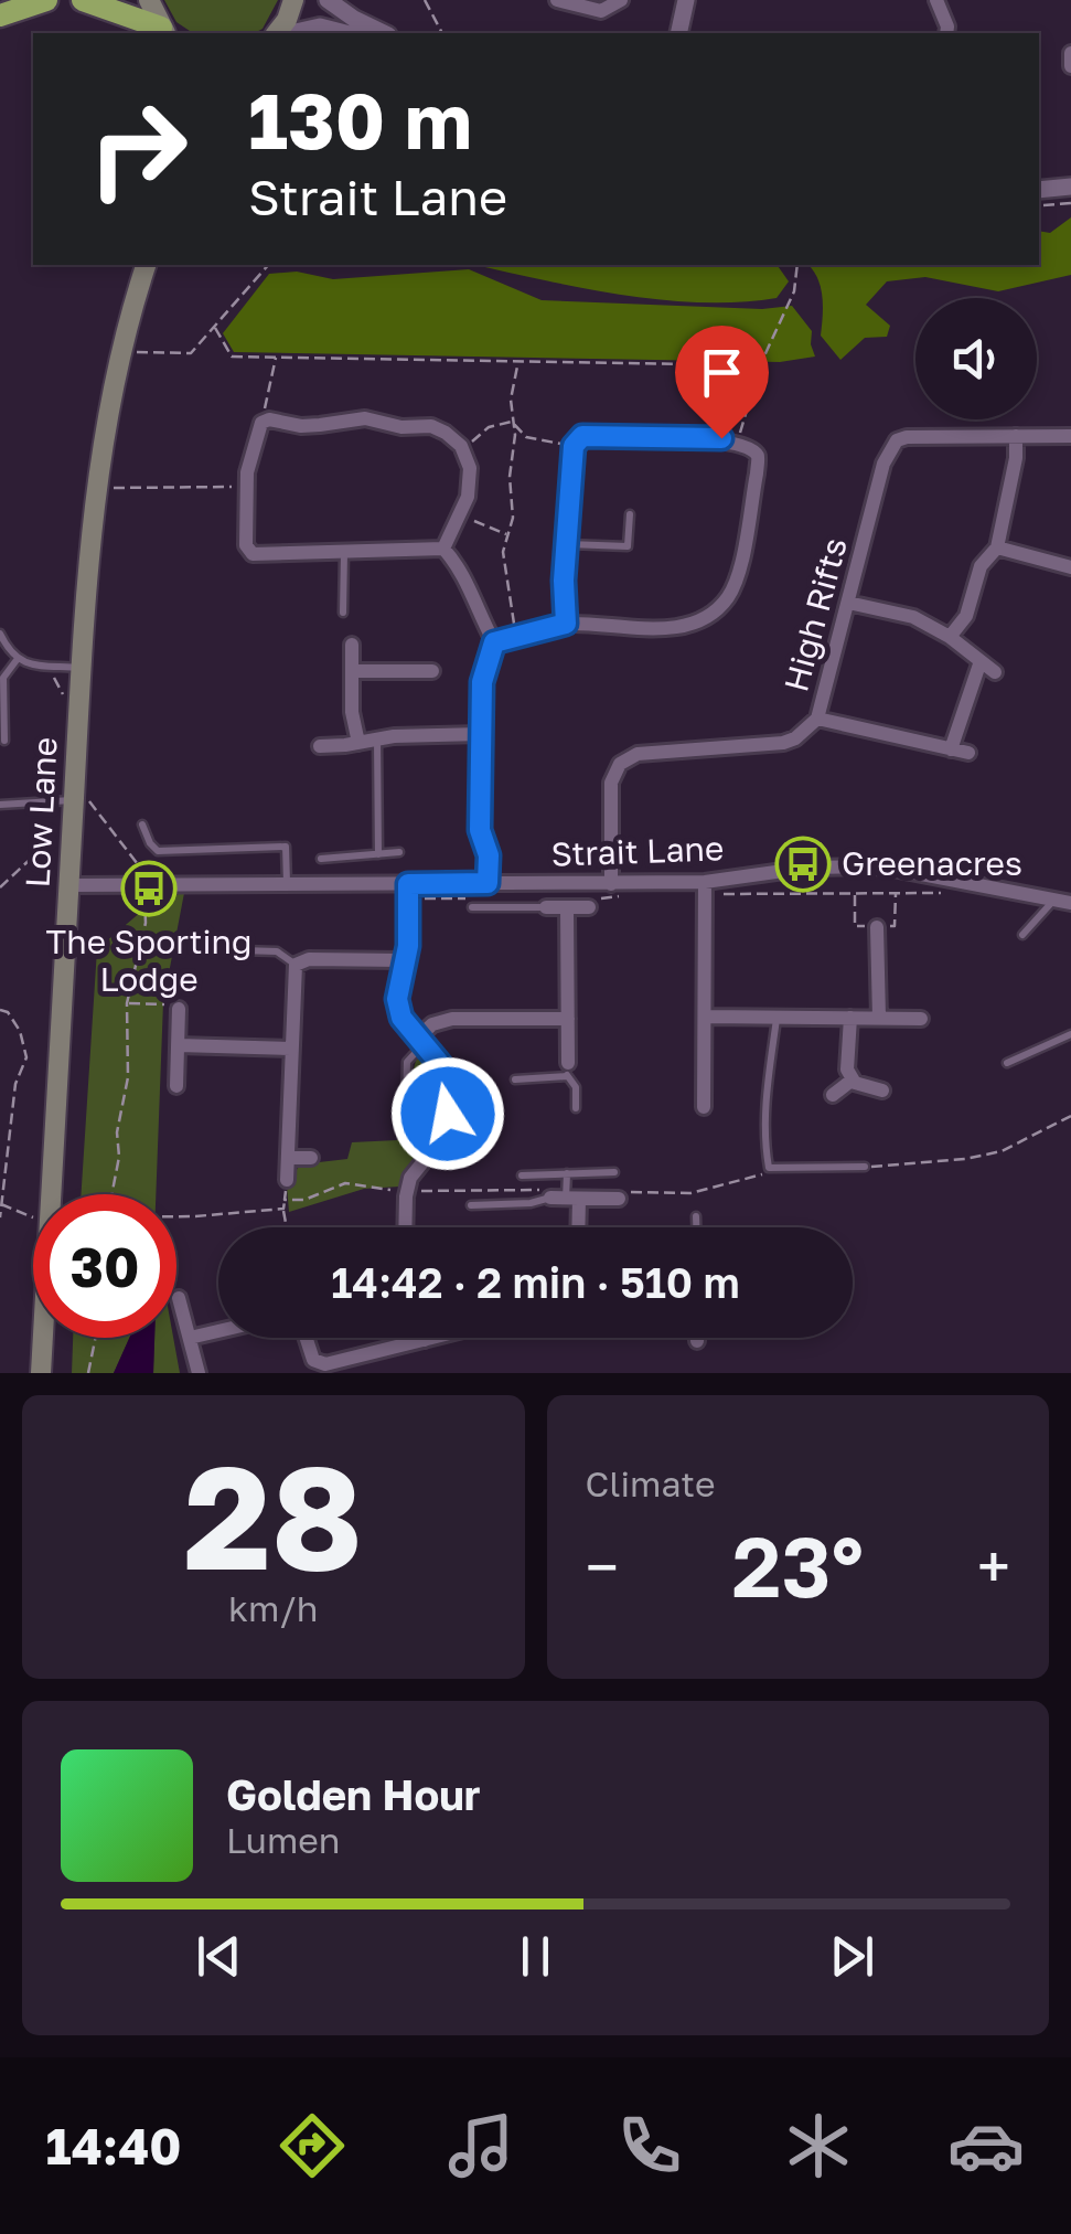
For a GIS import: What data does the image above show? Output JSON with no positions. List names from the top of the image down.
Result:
{
  "streets": {
    "main road": ["Low Lane"],
    "street": ["High Rifts", "Strait Lane"]
  },
  "crossings": [
    ["High Rifts", "Strait Lane"],
    ["Low Lane", "Strait Lane"]
  ],
  "places": {
    "bus stop": ["Greenacres", "The Sporting Lodge"]
  },
  "page": {
    "turn": ["130 m", "Strait Lane"],
    "limit": "30",
    "trip": "14:42 · 2 min · 510 m",
    "tile": [
      ["28", "km/h"],
      "Climate"
    ],
    "heat": ["−", "23°", "+"],
    "song": ["Golden Hour", "Lumen"],
    "tabs": "14:40"
  }
}
